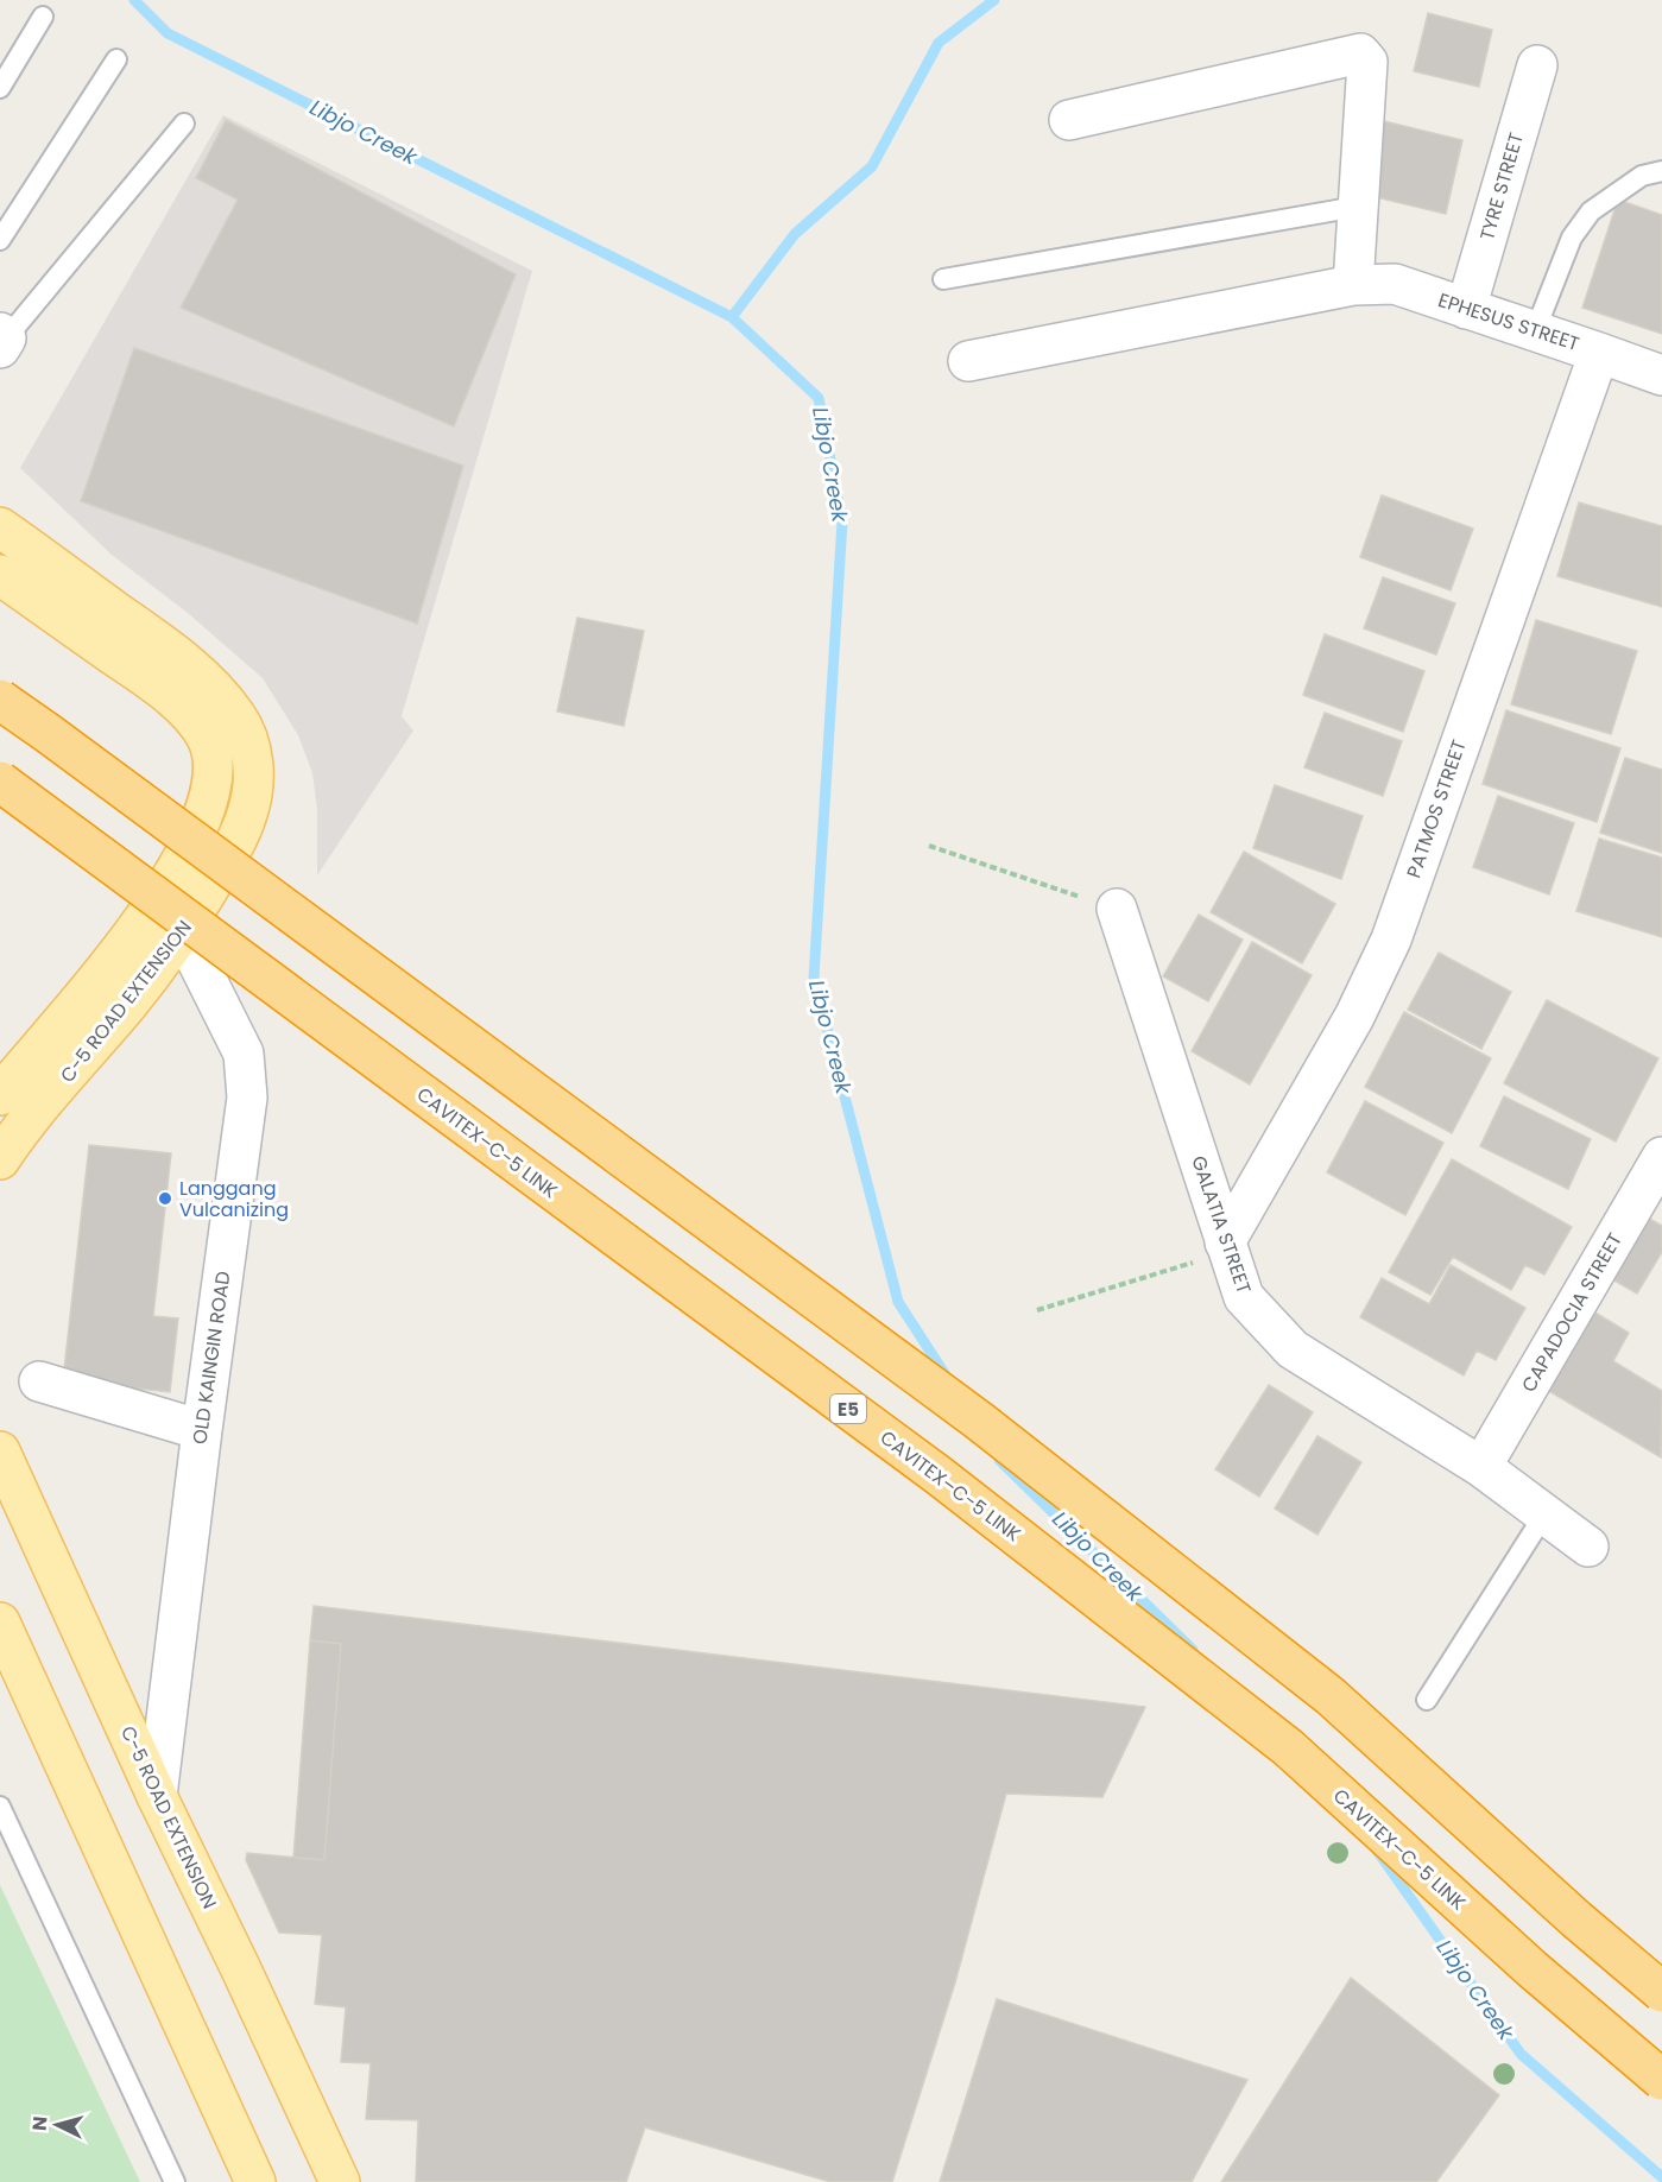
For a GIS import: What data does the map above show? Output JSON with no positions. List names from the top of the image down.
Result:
{
  "streets": {
    "highway": ["CAVITEX–C-5 LINK", "E5"],
    "main road": ["C-5 ROAD EXTENSION"],
    "street": [
      "TYRE STREET",
      "EPHESUS STREET",
      "PATMOS STREET",
      "GALATIA STREET",
      "CAPADOCIA STREET",
      "OLD KAINGIN ROAD"
    ]
  },
  "crossings": [
    ["TYRE STREET", "EPHESUS STREET"],
    ["EPHESUS STREET", "PATMOS STREET"],
    ["PATMOS STREET", "GALATIA STREET"],
    ["C-5 ROAD EXTENSION", "OLD KAINGIN ROAD"],
    ["GALATIA STREET", "CAPADOCIA STREET"]
  ],
  "water": ["Libjo Creek"],
  "places": ["Langgang Vulcanizing"],
  "north": "left"
}
